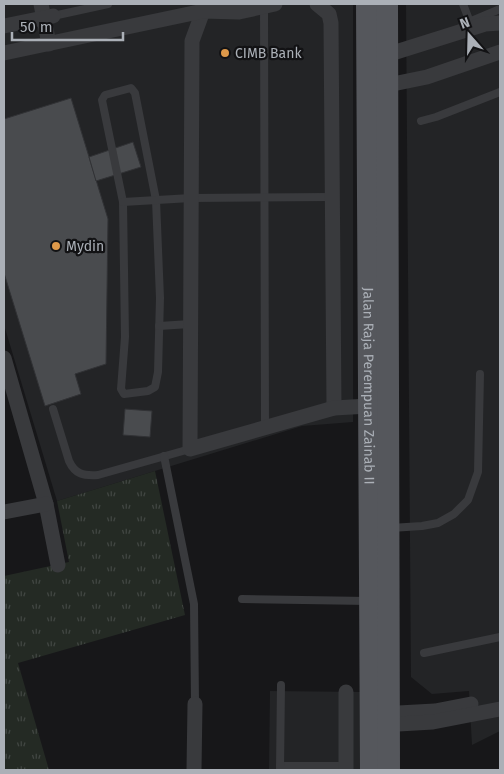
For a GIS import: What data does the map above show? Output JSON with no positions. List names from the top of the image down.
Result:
{
  "streets": {
    "main road": ["Jalan Raja Perempuan Zainab II"]
  },
  "places": ["CIMB Bank", "Mydin"],
  "scale_bar": "50 m",
  "north": "top"
}
